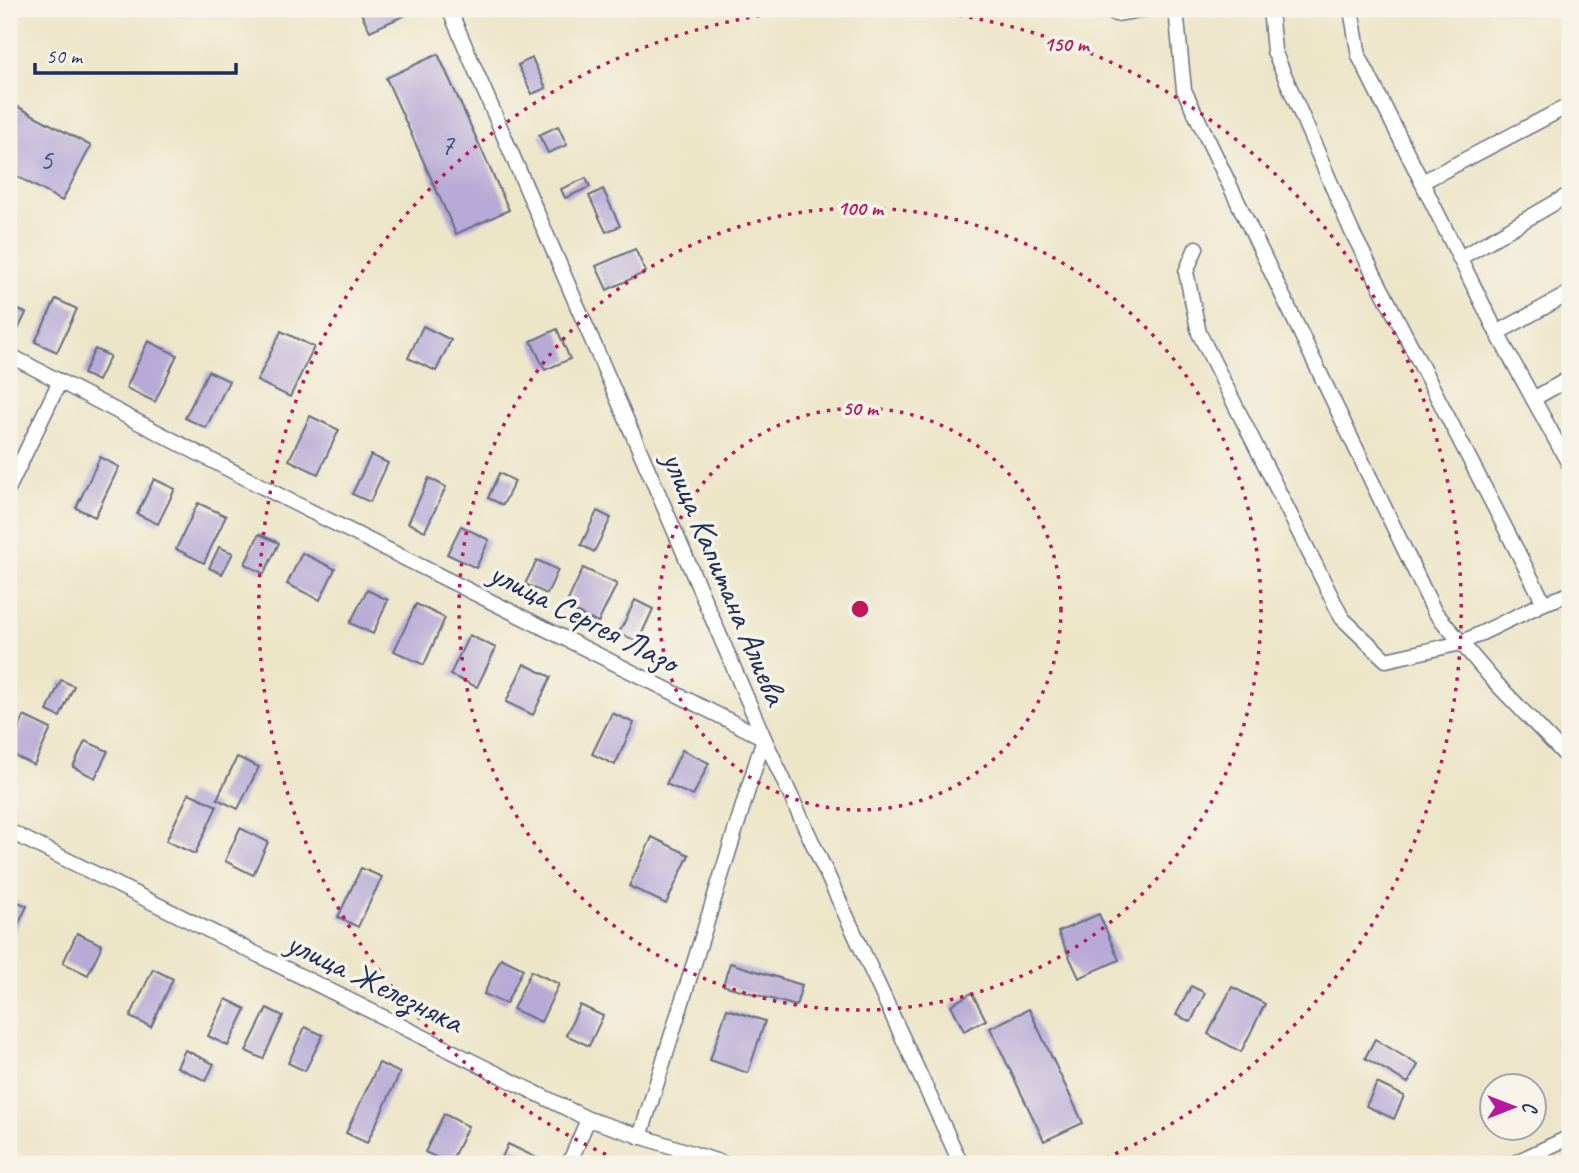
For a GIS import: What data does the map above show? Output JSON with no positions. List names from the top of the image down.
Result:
{
  "streets": {
    "lane": ["улица Капитана Алиева", "улица Сергея Лазо", "улица Железняка"]
  },
  "crossings": [
    ["улица Капитана Алиева", "улица Сергея Лазо"]
  ],
  "house_numbers": ["7", "5"],
  "scale_bar": "50 m",
  "north": "right",
  "rings": ["150 m", "100 m", "50 m"]
}
